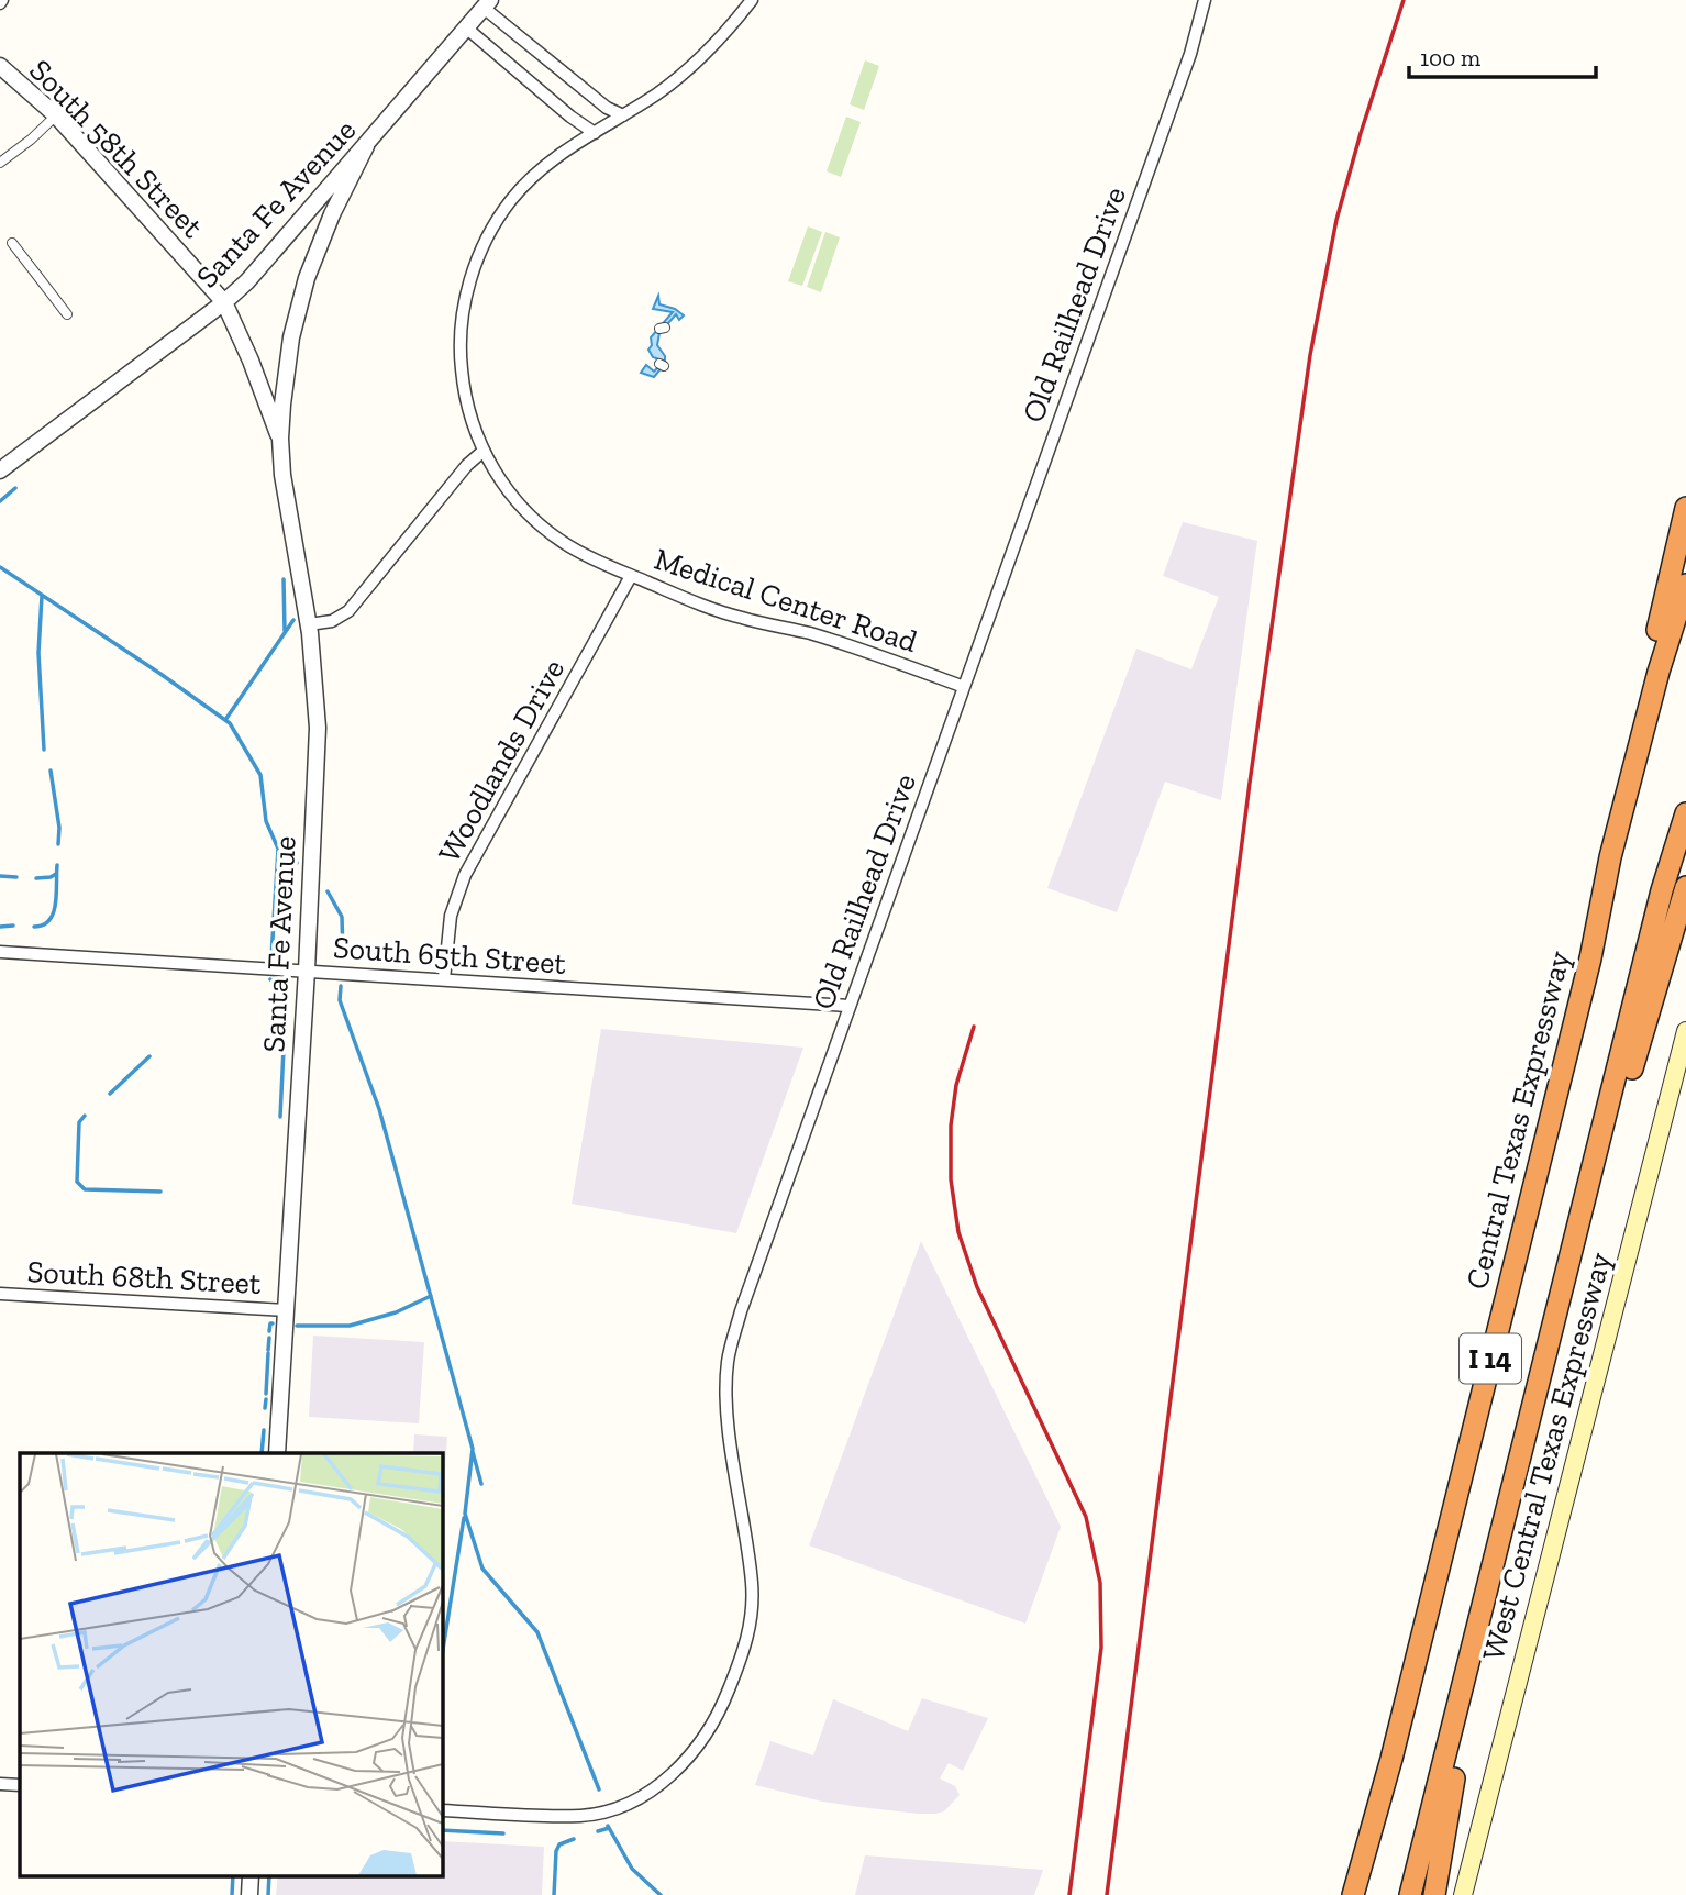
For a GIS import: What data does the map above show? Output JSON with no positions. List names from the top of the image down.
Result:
{
  "streets": {
    "highway": ["Central Texas Expressway", "I 14"],
    "main road": ["West Central Texas Expressway"],
    "street": [
      "South 58th Street",
      "Santa Fe Avenue",
      "Old Railhead Drive",
      "Medical Center Road",
      "Woodlands Drive",
      "South 65th Street",
      "South 68th Street"
    ]
  },
  "crossings": [
    ["South 58th Street", "Santa Fe Avenue"],
    ["Santa Fe Avenue", "South 65th Street"],
    ["Santa Fe Avenue", "South 68th Street"],
    ["Old Railhead Drive", "Medical Center Road"],
    ["Old Railhead Drive", "South 65th Street"],
    ["Medical Center Road", "Woodlands Drive"],
    ["Woodlands Drive", "South 65th Street"]
  ],
  "scale_bar": "100 m"
}
